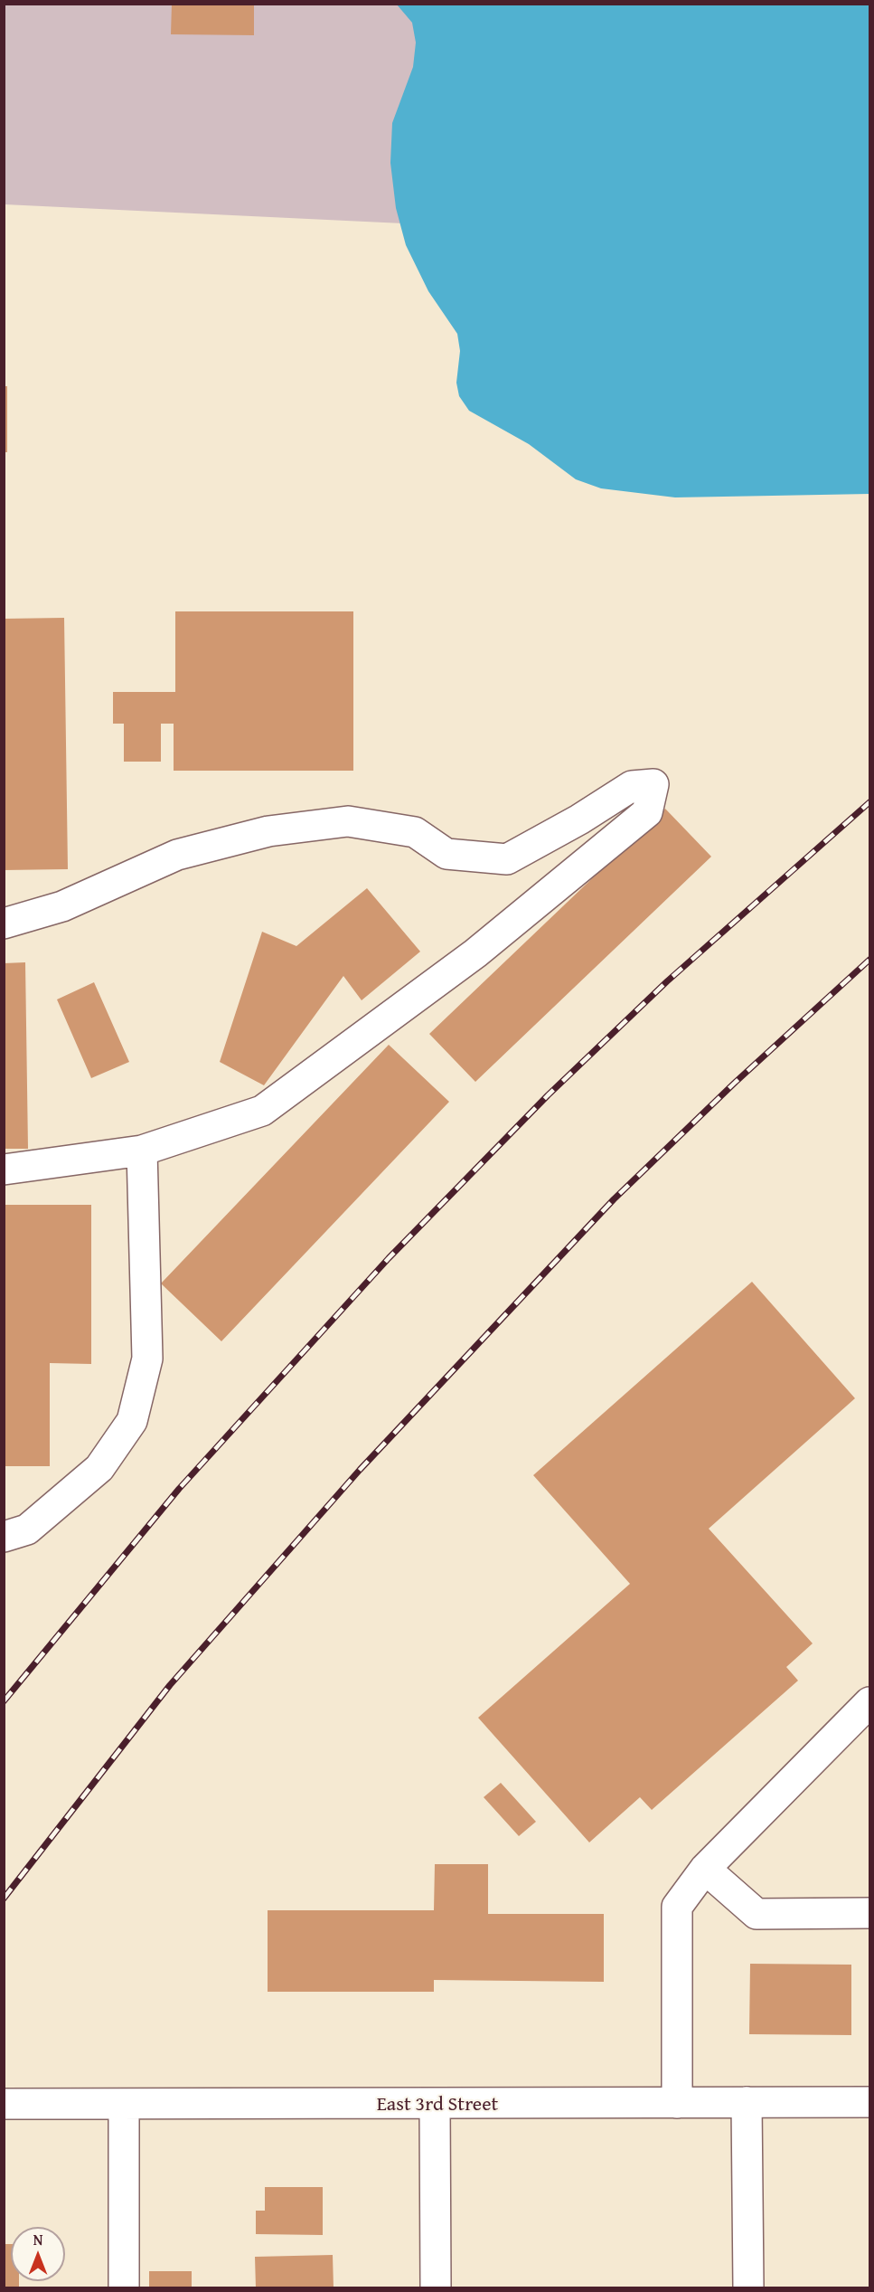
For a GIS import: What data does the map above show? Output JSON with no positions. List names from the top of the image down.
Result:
{
  "streets": {
    "street": ["East 3rd Street"]
  },
  "north": "top"
}
